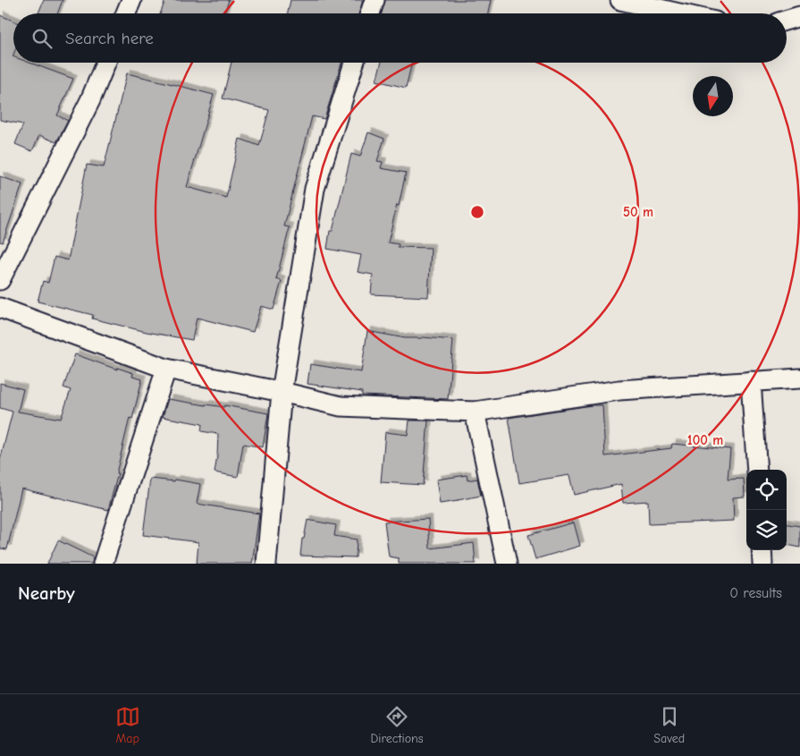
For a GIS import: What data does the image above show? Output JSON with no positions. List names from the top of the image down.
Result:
{
  "north": "bottom",
  "page": {
    "search": "Search here",
    "heading": ["Nearby", "0 results"],
    "nav": ["Map", "Directions", "Saved"]
  },
  "rings": ["50 m", "100 m"]
}
